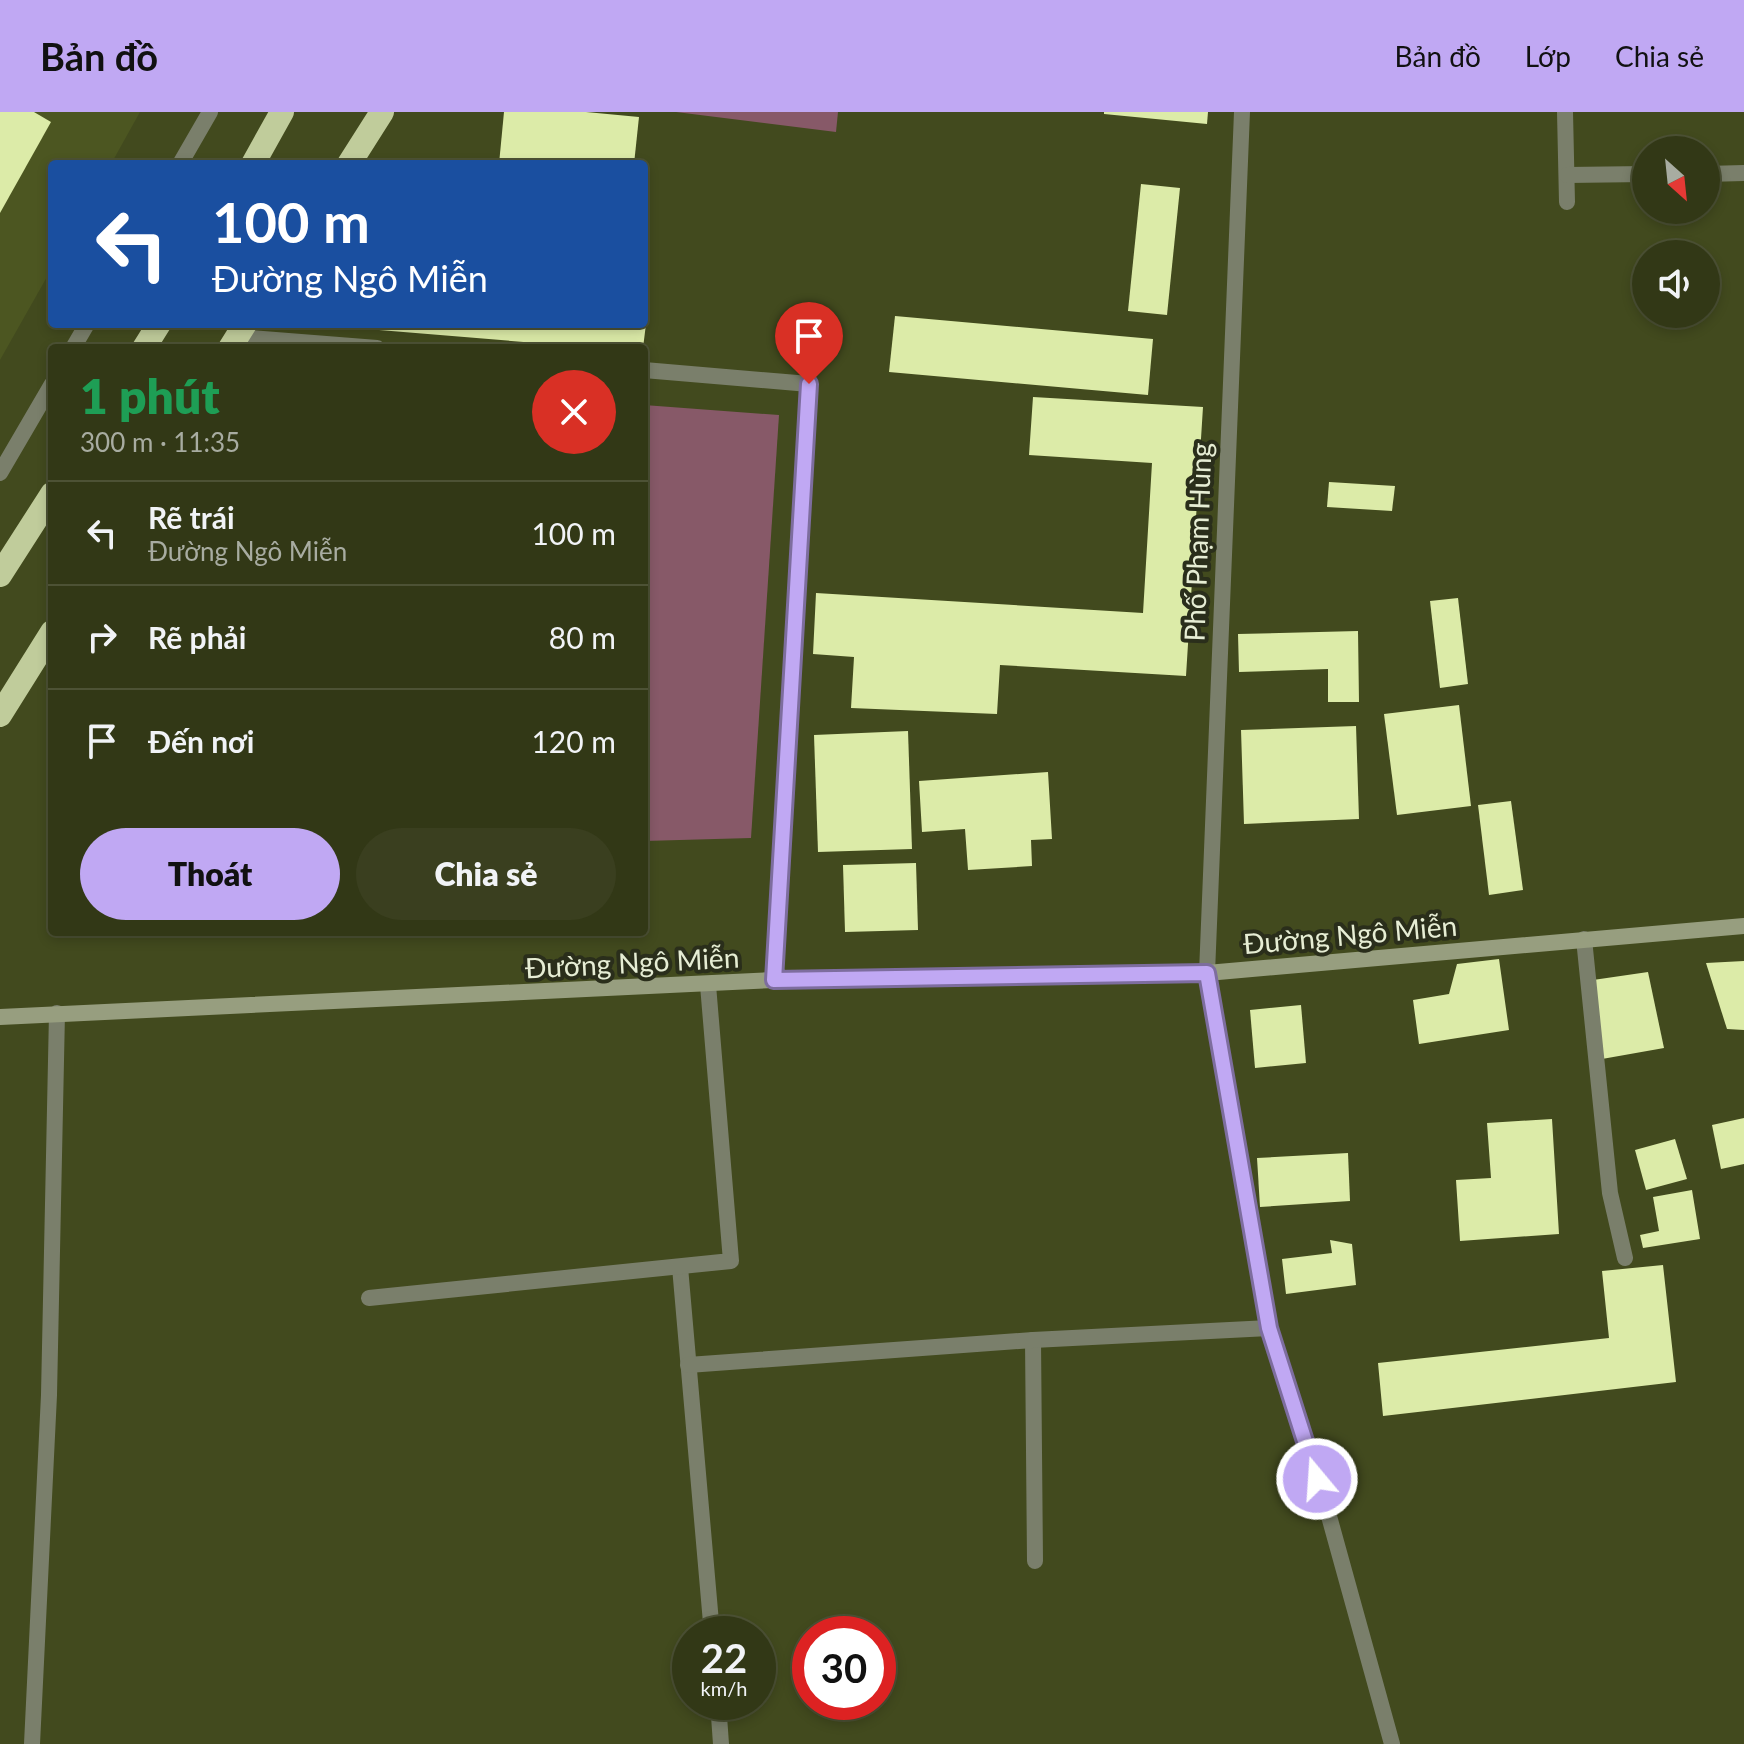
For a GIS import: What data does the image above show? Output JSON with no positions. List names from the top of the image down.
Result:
{
  "streets": {
    "street": ["Phố Phạm Hùng", "Đường Ngô Miễn"]
  },
  "crossings": [
    ["Phố Phạm Hùng", "Đường Ngô Miễn"]
  ],
  "north": "bottom right",
  "page": {
    "header": "Bản đồ",
    "nav": ["Bản đồ", "Lớp", "Chia sẻ"],
    "turn": ["100 m", "Đường Ngô Miễn"],
    "heading": ["1 phút", "300 m · 11:35"],
    "list": [
      {
        "name": "Rẽ trái",
        "note": "Đường Ngô Miễn",
        "value": "100 m"
      },
      {
        "name": "Rẽ phải",
        "value": "80 m"
      },
      {
        "name": "Đến nơi",
        "value": "120 m"
      }
    ],
    "buttons": ["Thoát", "Chia sẻ"],
    "speed": "22 km/h",
    "limit": "30"
  }
}
